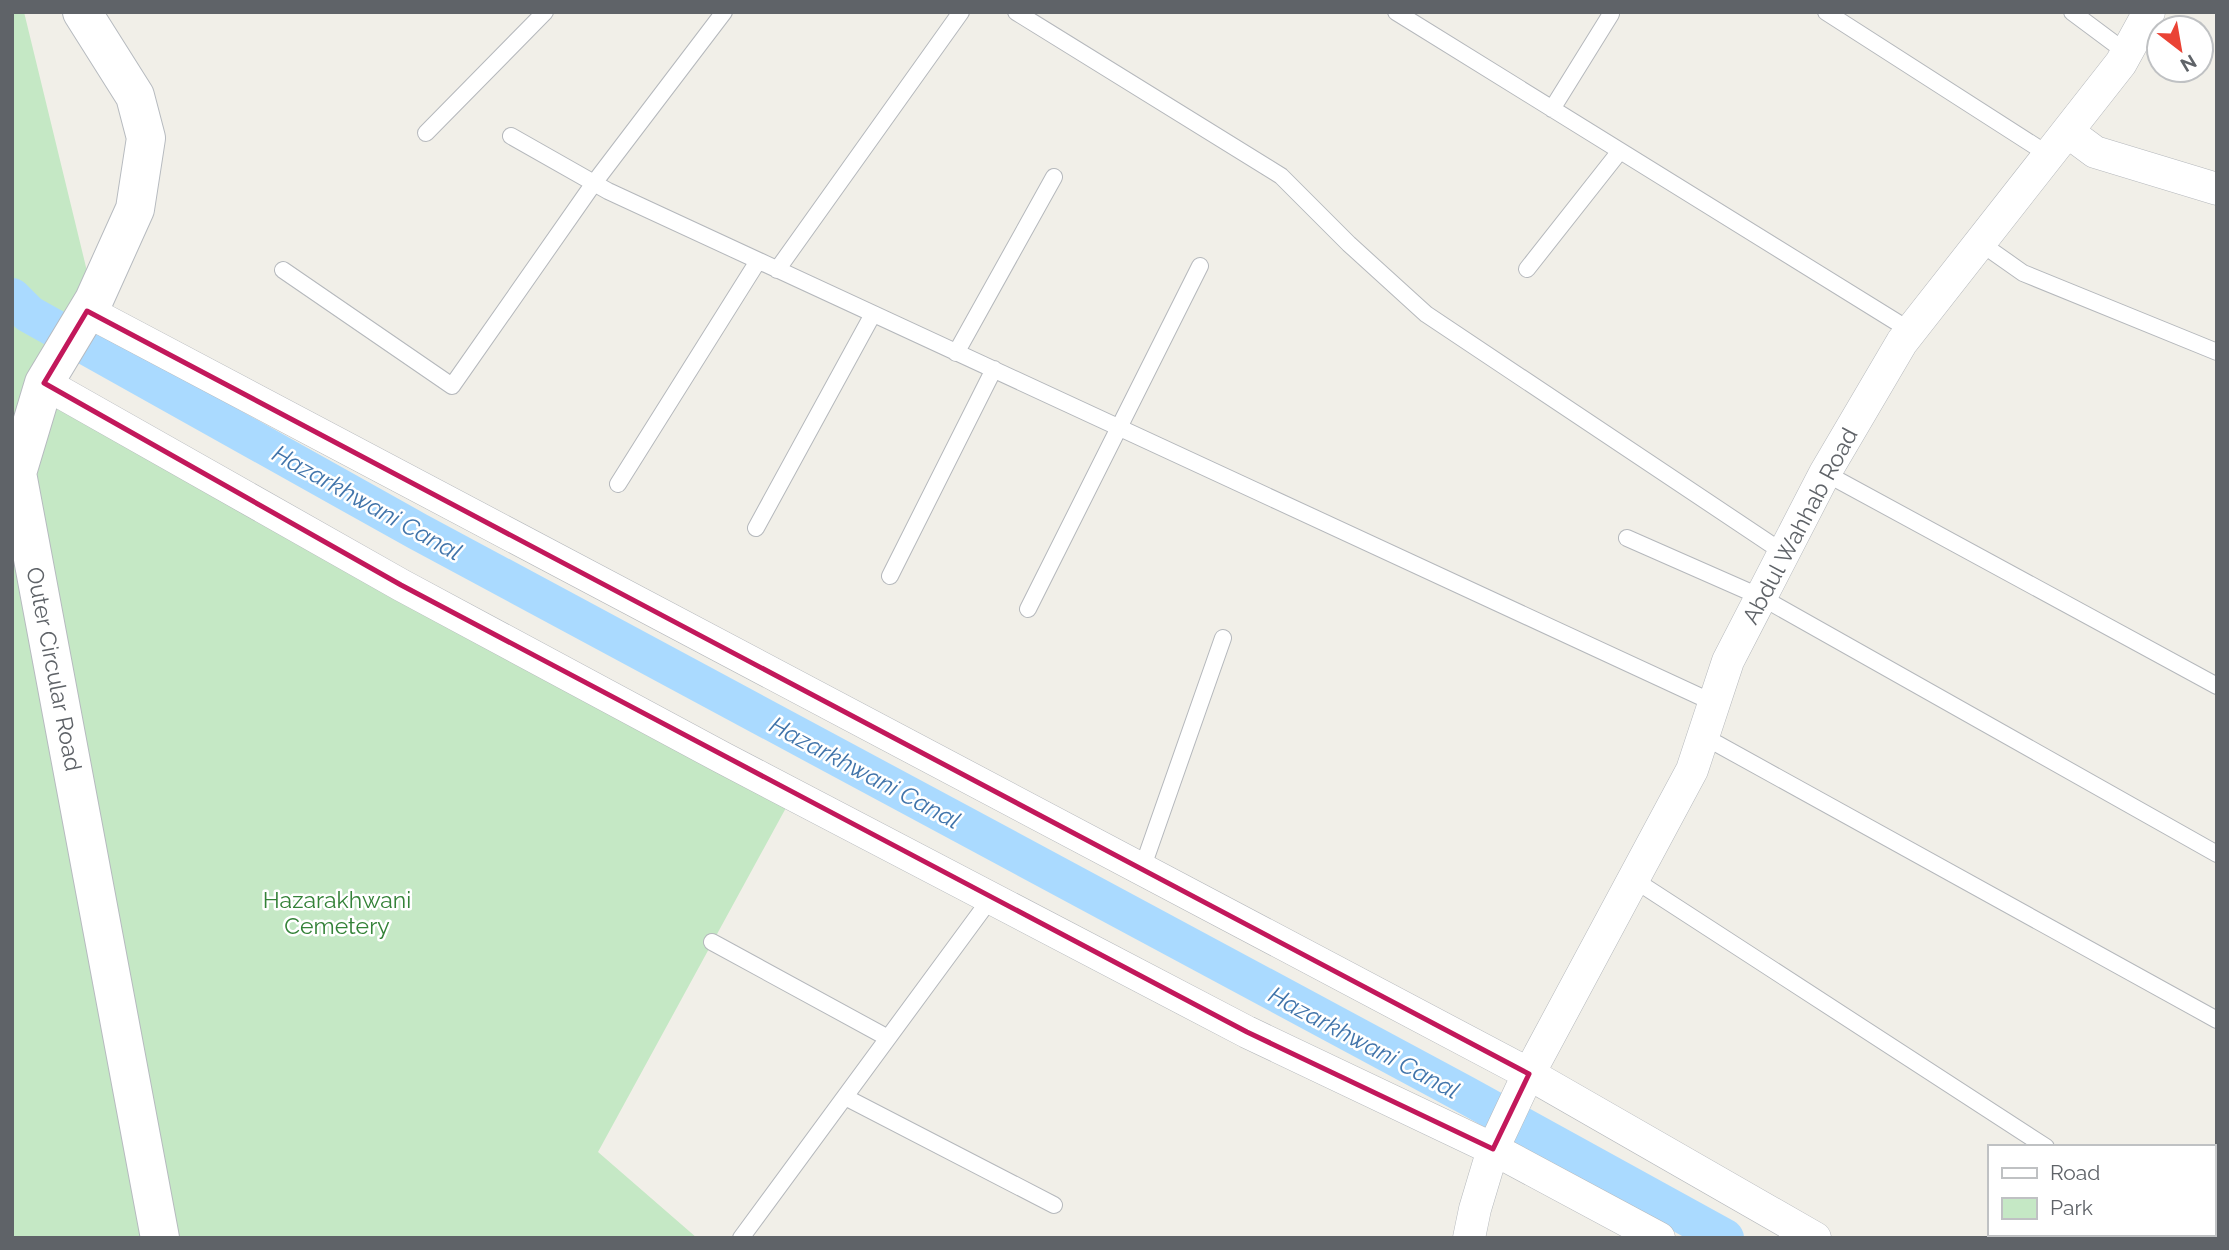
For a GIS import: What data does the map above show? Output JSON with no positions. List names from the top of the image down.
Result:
{
  "streets": {
    "street": ["Abdul Wahhab Road", "Outer Circular Road"]
  },
  "water": ["Hazarkhwani Canal"],
  "parks": ["Hazarakhwani Cemetery"],
  "legend": ["Road", "Park"],
  "north": "bottom right"
}
